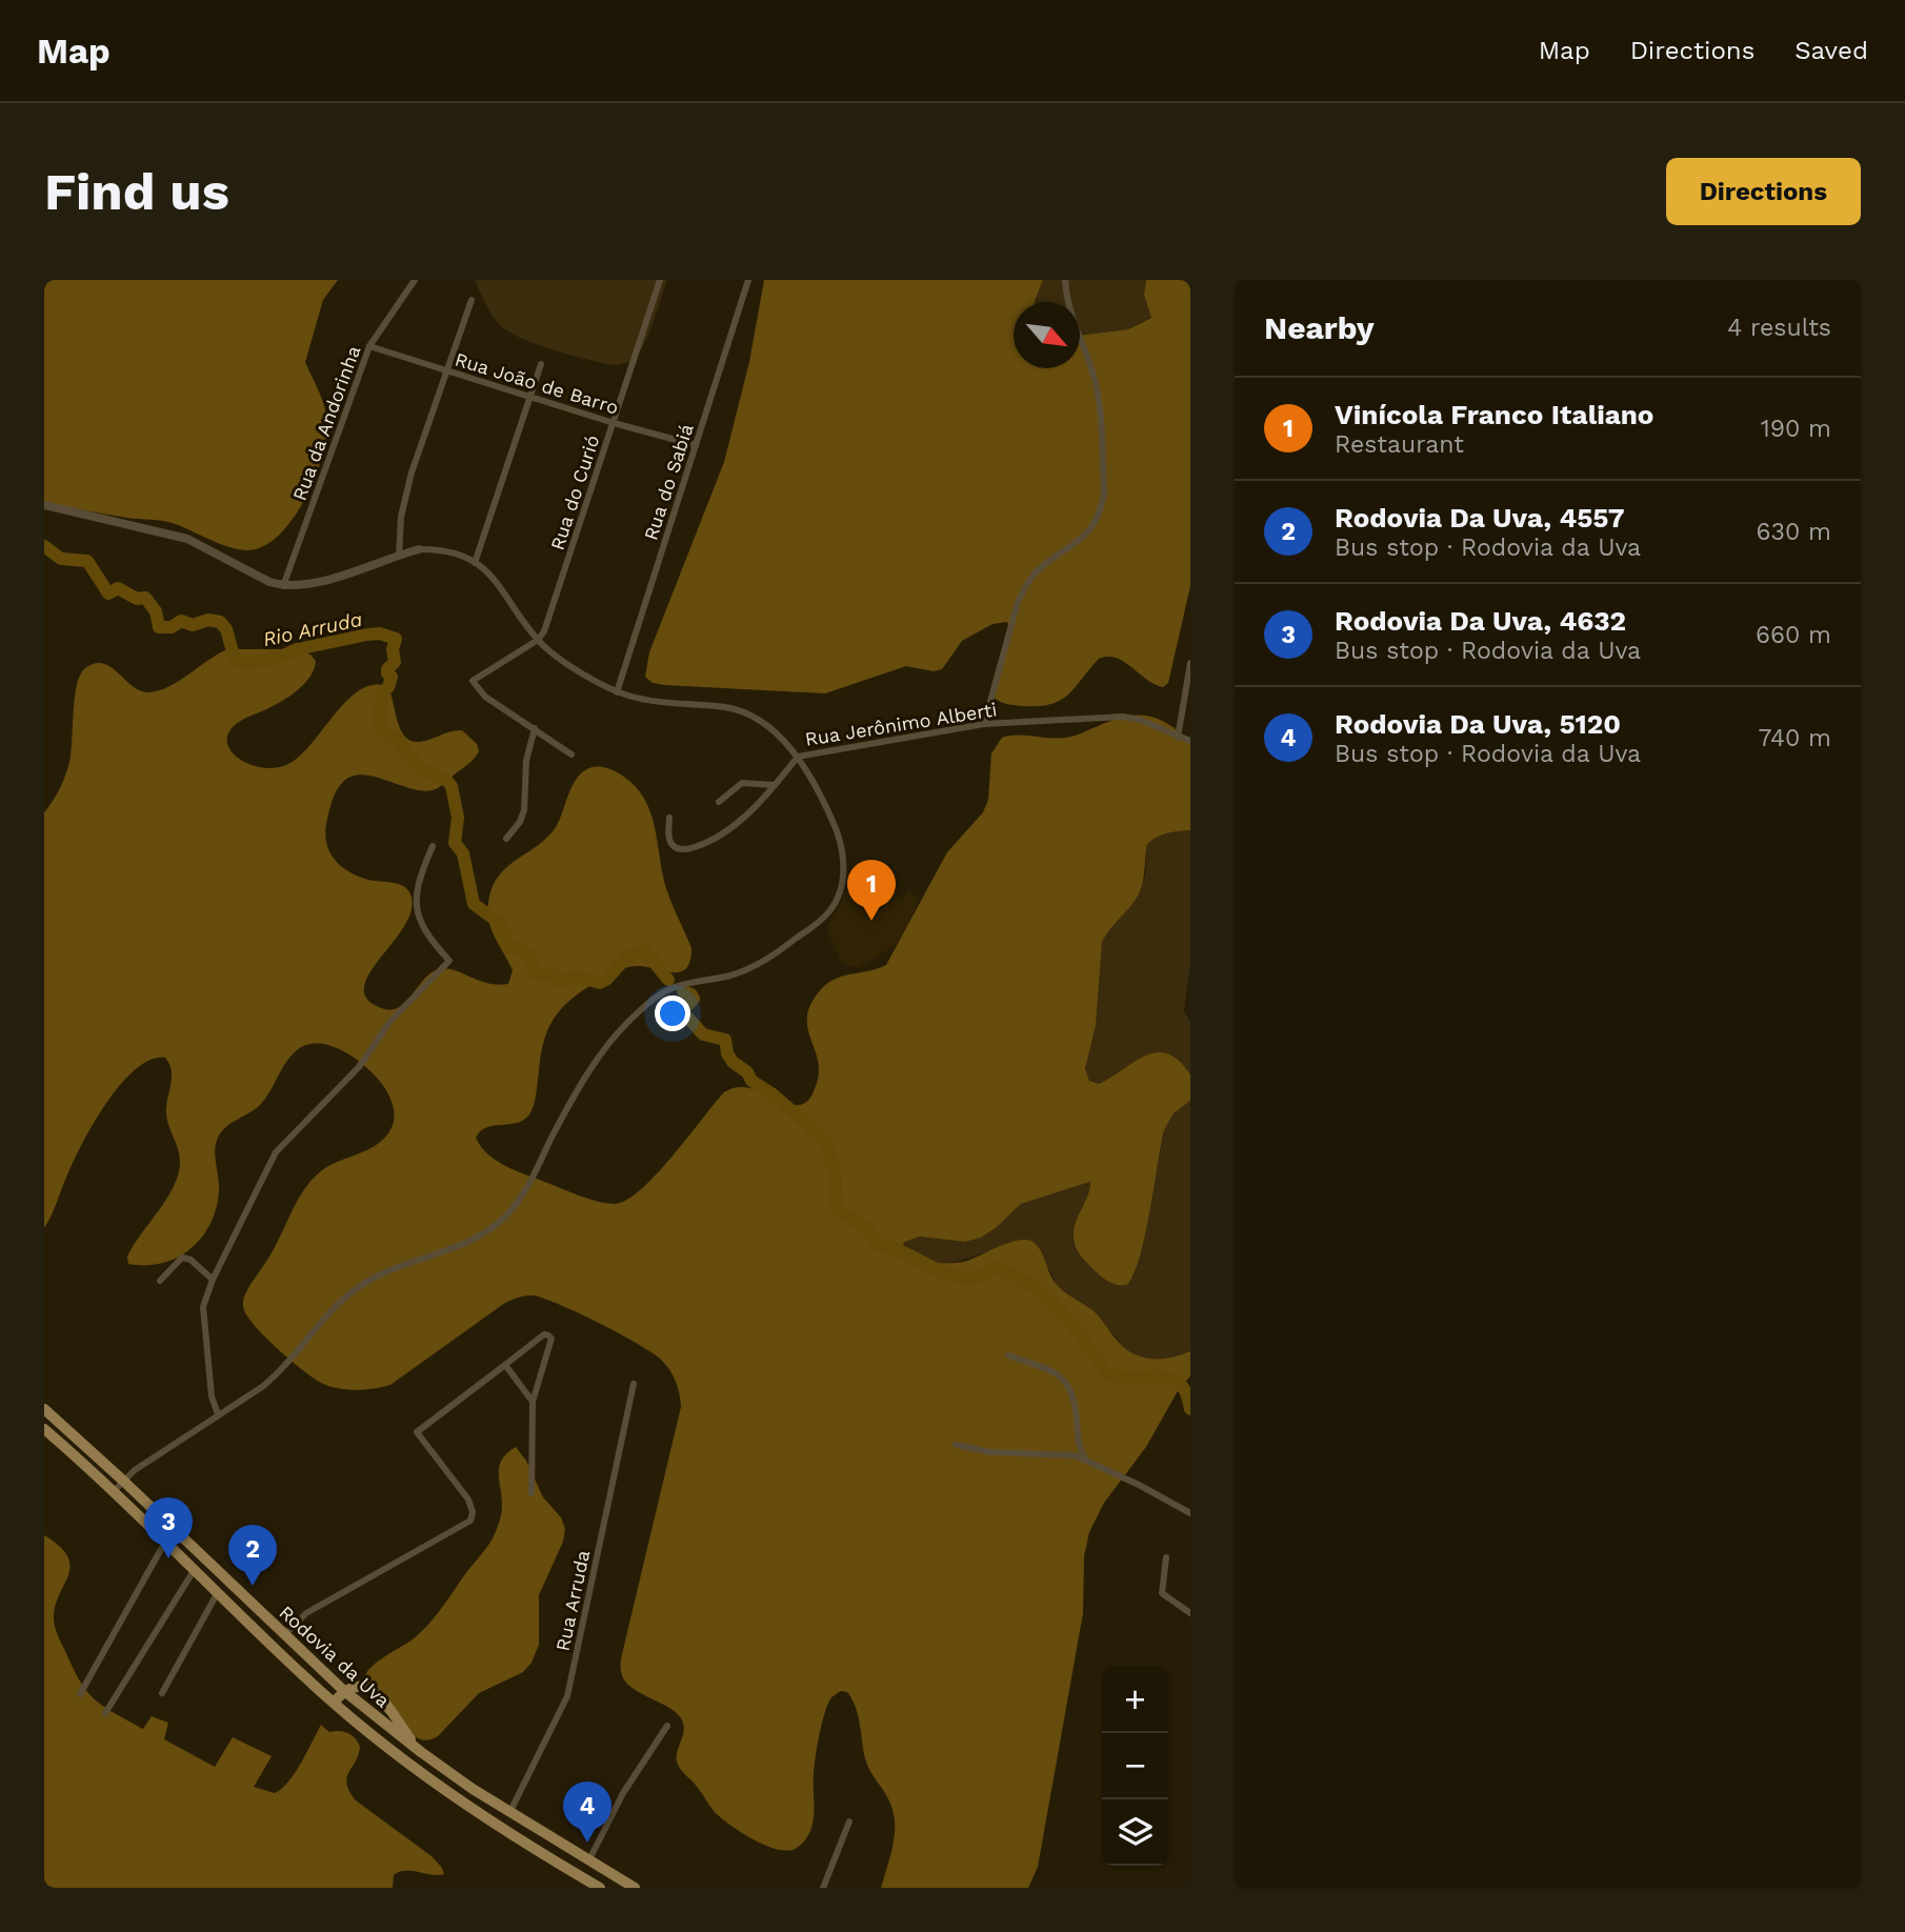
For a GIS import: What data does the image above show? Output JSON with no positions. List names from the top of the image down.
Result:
{
  "streets": {
    "main road": ["Rodovia da Uva"],
    "street": [
      "Rua João de Barro",
      "Rua da Andorinha",
      "Rua do Sabiá",
      "Rua do Curió",
      "Rua Jerônimo Alberti",
      "Rua Arruda"
    ]
  },
  "crossings": [
    ["Rua João de Barro", "Rua da Andorinha"],
    ["Rua João de Barro", "Rua do Sabiá"],
    ["Rua João de Barro", "Rua do Curió"],
    ["Rua da Andorinha", "Rua Jerônimo Alberti"],
    ["Rua do Sabiá", "Rua Jerônimo Alberti"],
    ["Rua do Curió", "Rua Jerônimo Alberti"],
    ["Rua Arruda", "Rodovia da Uva"]
  ],
  "water": ["Rio Arruda"],
  "north": "bottom right",
  "page": {
    "header": "Map",
    "nav": ["Map", "Directions", "Saved"],
    "buttons": "Directions",
    "title": "Find us",
    "heading": ["Nearby", "4 results"],
    "list": [
      {
        "mark": "1",
        "name": "Vinícola Franco Italiano",
        "note": "Restaurant",
        "value": "190 m"
      },
      {
        "mark": "2",
        "name": "Rodovia Da Uva, 4557",
        "note": "Bus stop · Rodovia da Uva",
        "value": "630 m"
      },
      {
        "mark": "3",
        "name": "Rodovia Da Uva, 4632",
        "note": "Bus stop · Rodovia da Uva",
        "value": "660 m"
      },
      {
        "mark": "4",
        "name": "Rodovia Da Uva, 5120",
        "note": "Bus stop · Rodovia da Uva",
        "value": "740 m"
      }
    ],
    "pins": [
      "1",
      "3",
      "2",
      "4"
    ],
    "map_buttons": ["+", "−"]
  }
}
